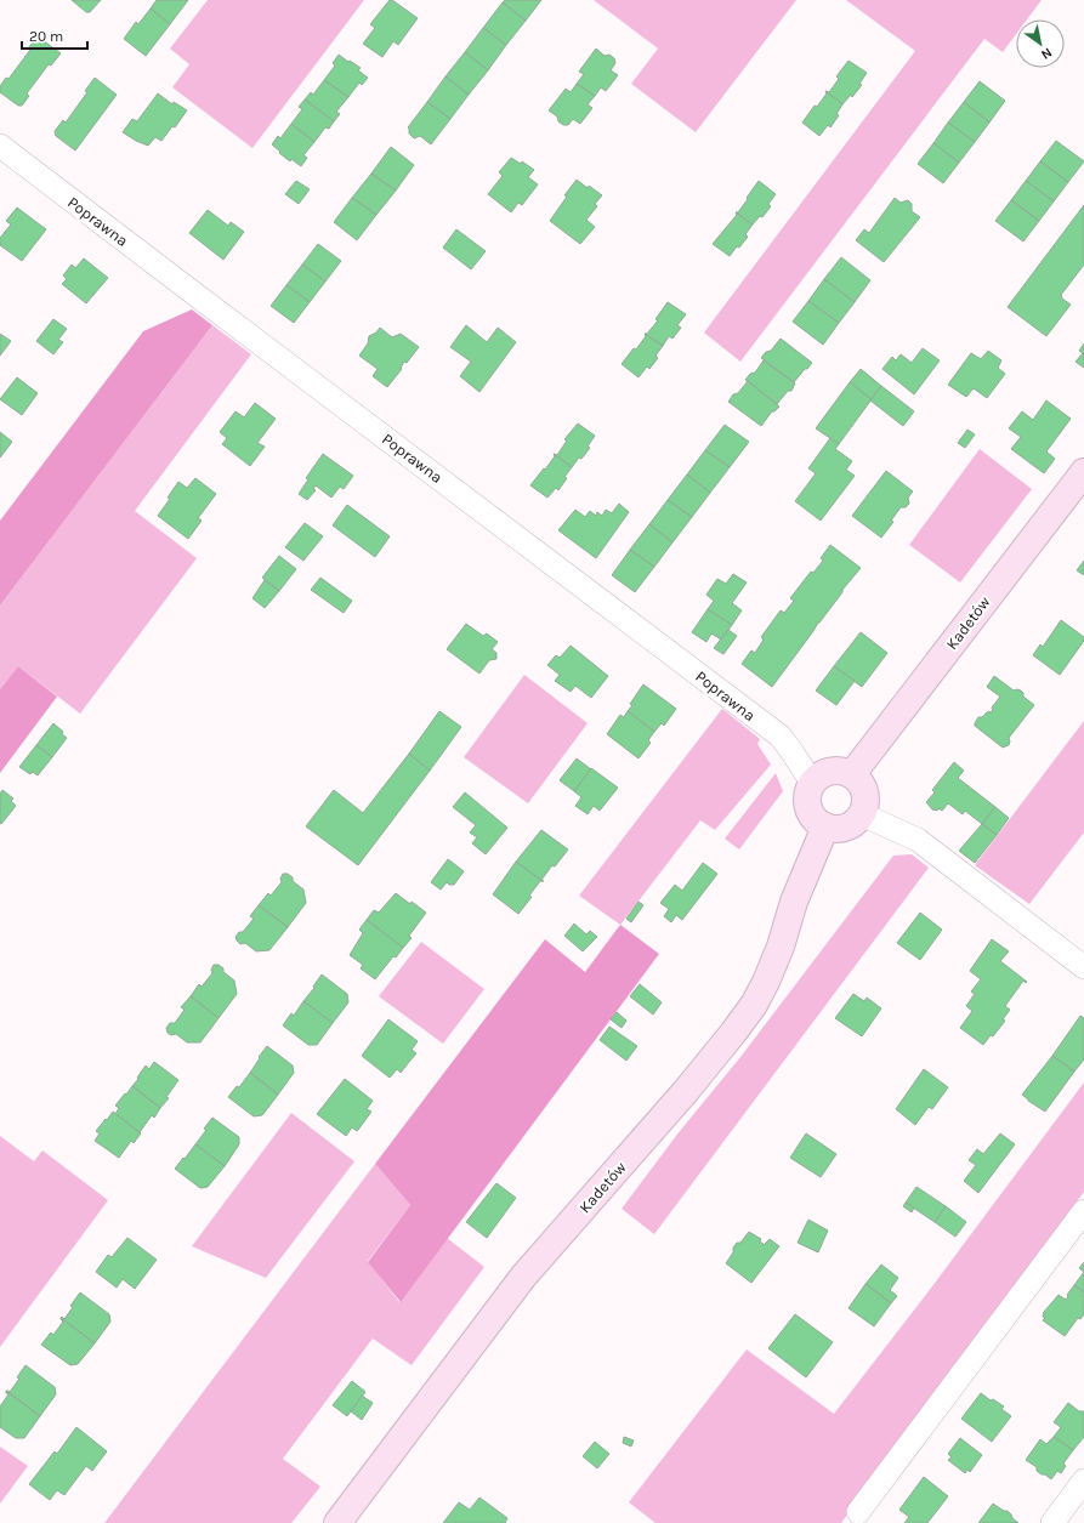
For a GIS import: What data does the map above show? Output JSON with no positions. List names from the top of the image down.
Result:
{
  "streets": {
    "street": ["Poprawna", "Kadetów"]
  },
  "crossings": [
    ["Poprawna", "Kadetów"]
  ],
  "scale_bar": "20 m",
  "north": "bottom right"
}
